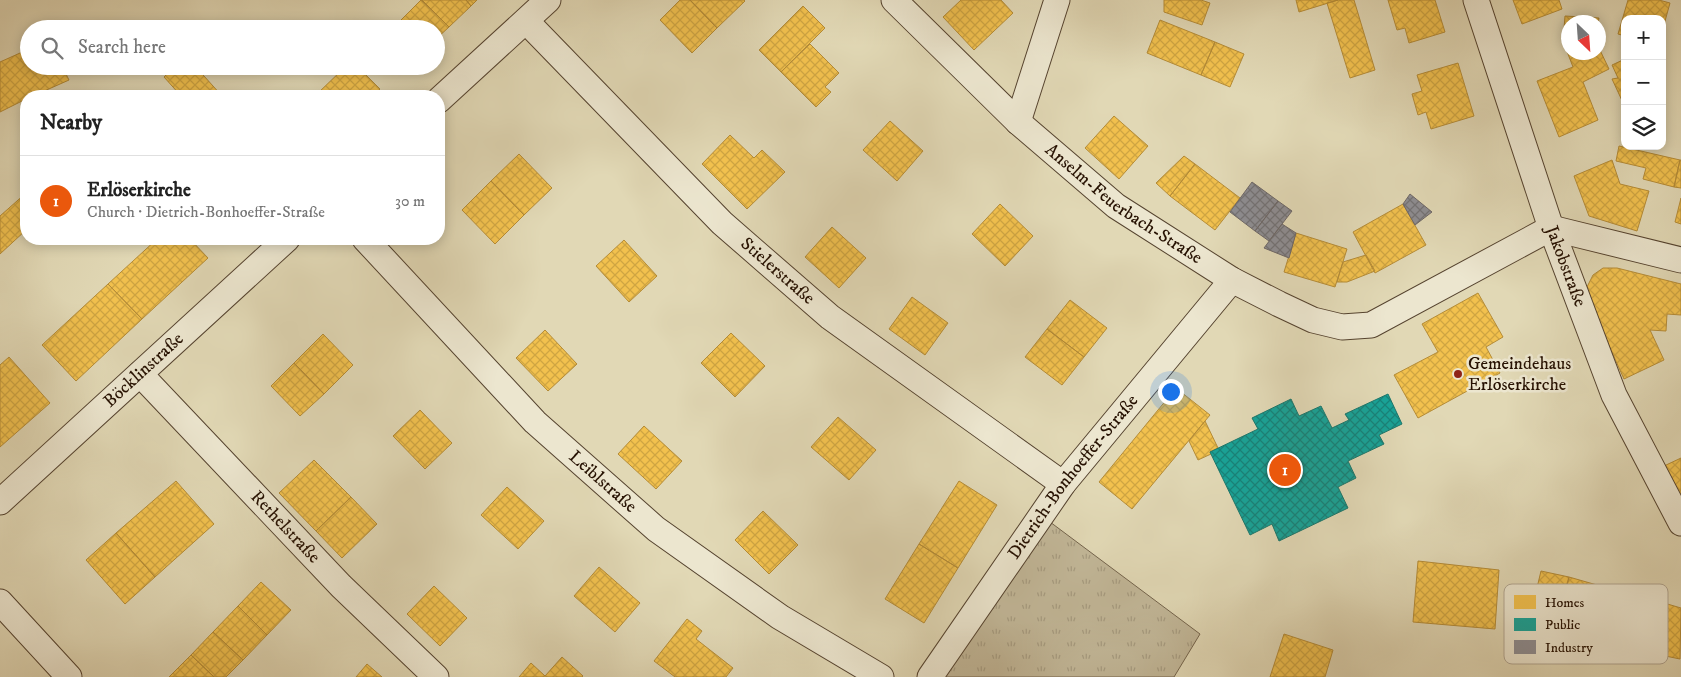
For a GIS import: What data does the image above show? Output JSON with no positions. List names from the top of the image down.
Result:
{
  "streets": {
    "street": [
      "Anselm-Feuerbach-Straße",
      "Jakobstraße",
      "Stielerstraße",
      "Böcklinstraße",
      "Dietrich-Bonhoeffer-Straße",
      "Leiblstraße",
      "Rethelstraße"
    ]
  },
  "crossings": [
    ["Anselm-Feuerbach-Straße", "Dietrich-Bonhoeffer-Straße"],
    ["Stielerstraße", "Dietrich-Bonhoeffer-Straße"],
    ["Böcklinstraße", "Rethelstraße"]
  ],
  "places": ["Gemeindehaus Erlöserkirche"],
  "legend": ["Homes", "Public", "Industry"],
  "north": "bottom right",
  "page": {
    "map_buttons": ["+", "−"],
    "search": "Search here",
    "heading": "Nearby",
    "list": [
      {
        "mark": "1",
        "name": "Erlöserkirche",
        "note": "Church · Dietrich-Bonhoeffer-Straße",
        "value": "30 m"
      }
    ],
    "pins": "1"
  }
}
